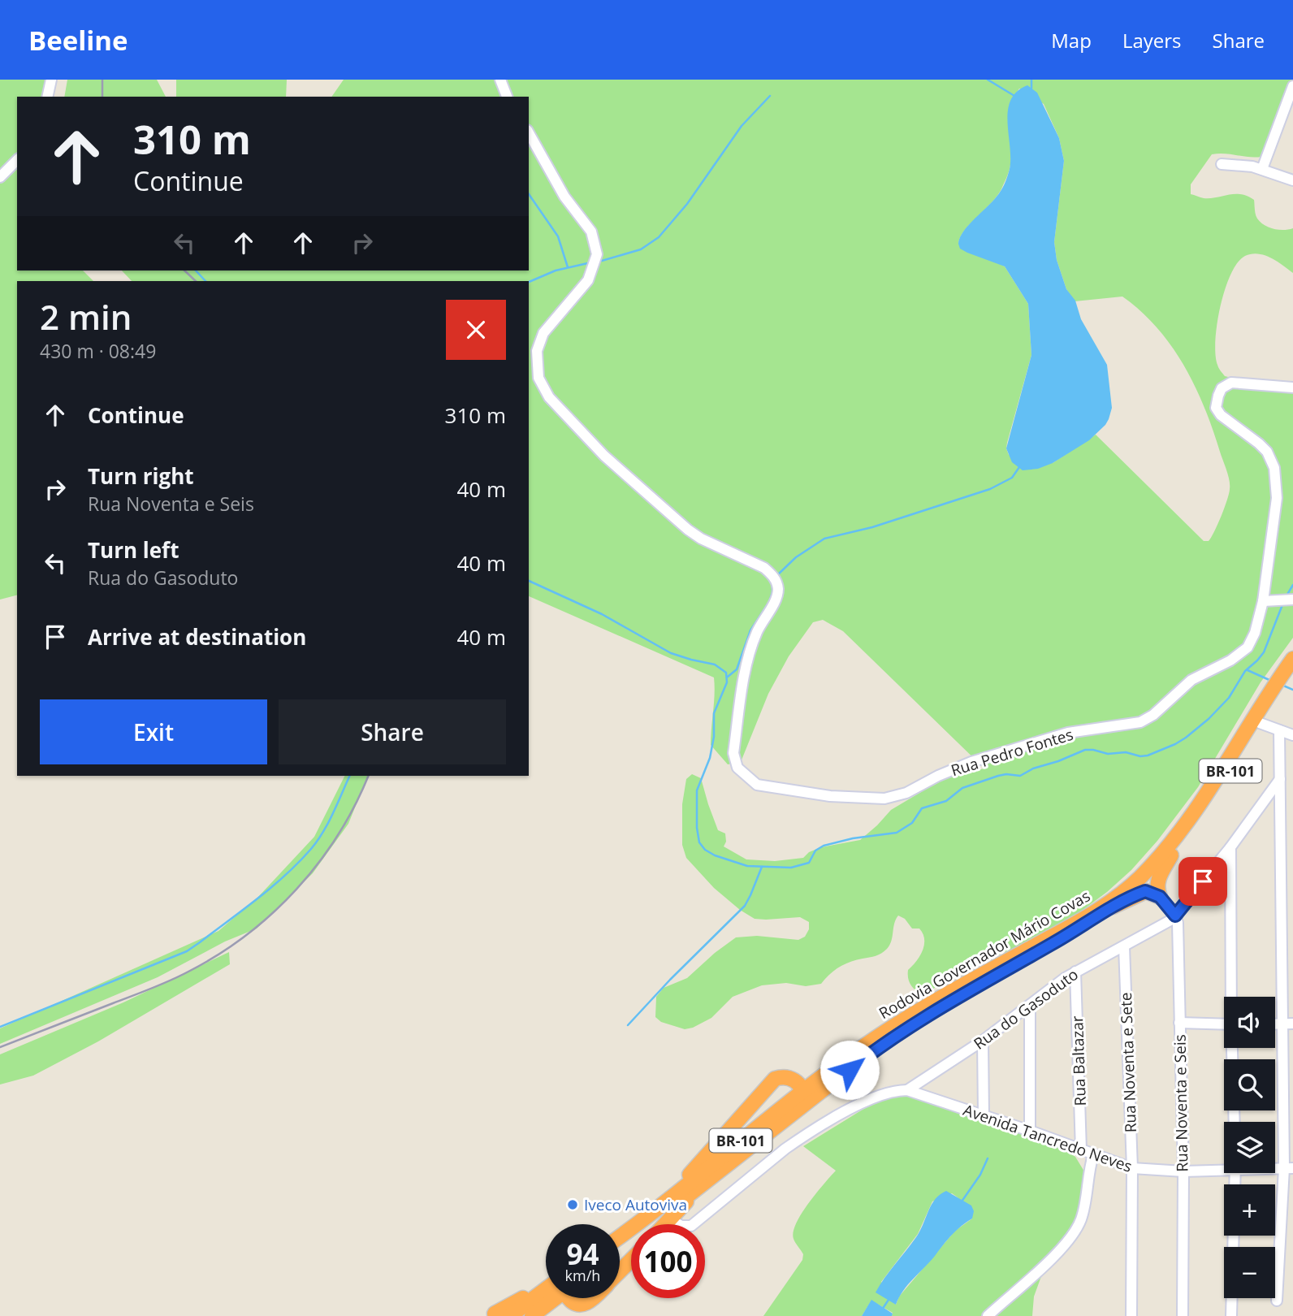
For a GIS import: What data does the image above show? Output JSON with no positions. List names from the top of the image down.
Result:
{
  "streets": {
    "highway": ["BR-101", "Rodovia Governador Mário Covas"],
    "street": [
      "Rua Pedro Fontes",
      "Rua do Gasoduto",
      "Rua Baltazar",
      "Rua Noventa e Sete",
      "Rua Noventa e Seis",
      "Avenida Tancredo Neves"
    ]
  },
  "crossings": [
    ["Rua do Gasoduto", "Rua Baltazar"],
    ["Rua do Gasoduto", "Rua Noventa e Sete"],
    ["Rua do Gasoduto", "Rua Noventa e Seis"],
    ["Rua do Gasoduto", "Avenida Tancredo Neves"],
    ["Rua Baltazar", "Avenida Tancredo Neves"],
    ["Rua Noventa e Sete", "Avenida Tancredo Neves"],
    ["Rua Noventa e Seis", "Avenida Tancredo Neves"]
  ],
  "places": ["Iveco Autoviva"],
  "page": {
    "header": "Beeline",
    "nav": ["Map", "Layers", "Share"],
    "turn": ["310 m", "Continue"],
    "heading": ["2 min", "430 m · 08:49"],
    "list": [
      {
        "name": "Continue",
        "value": "310 m"
      },
      {
        "name": "Turn right",
        "note": "Rua Noventa e Seis",
        "value": "40 m"
      },
      {
        "name": "Turn left",
        "note": "Rua do Gasoduto",
        "value": "40 m"
      },
      {
        "name": "Arrive at destination",
        "value": "40 m"
      }
    ],
    "buttons": ["Exit", "Share"],
    "map_buttons": ["+", "−"],
    "speed": "94 km/h",
    "limit": "100"
  }
}
